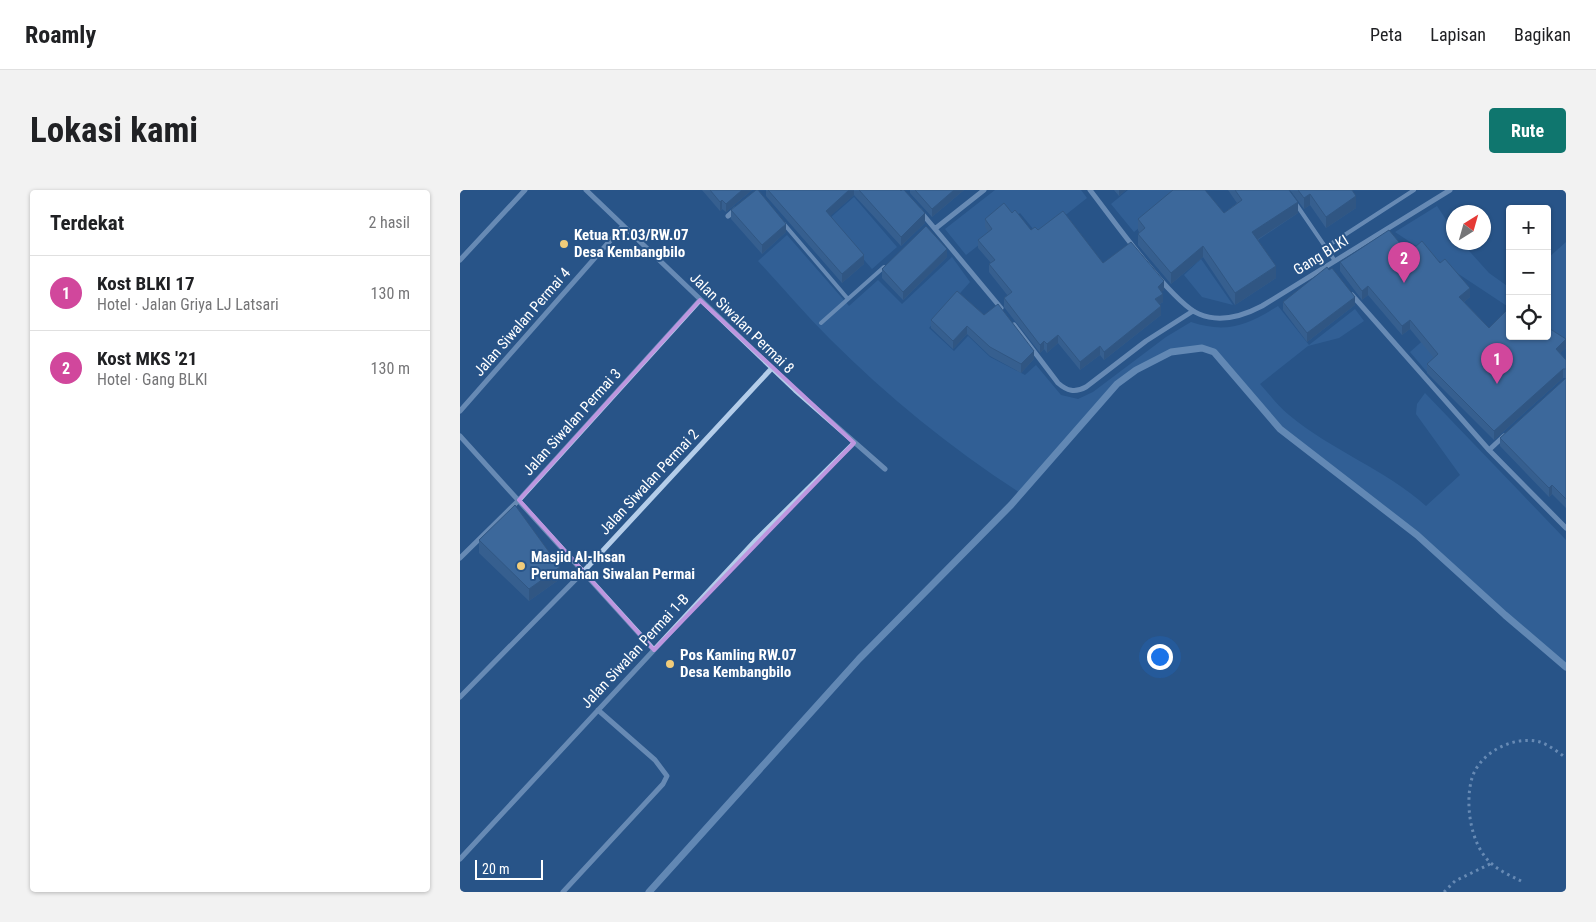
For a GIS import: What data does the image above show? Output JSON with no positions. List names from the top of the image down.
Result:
{
  "streets": {
    "street": [
      "Gang BLKI",
      "Jalan Siwalan Permai 4",
      "Jalan Siwalan Permai 8",
      "Jalan Siwalan Permai 3",
      "Jalan Siwalan Permai 2",
      "Jalan Siwalan Permai 1-B"
    ]
  },
  "crossings": [
    ["Jalan Siwalan Permai 4", "Jalan Siwalan Permai 8"],
    ["Jalan Siwalan Permai 8", "Jalan Siwalan Permai 3"],
    ["Jalan Siwalan Permai 8", "Jalan Siwalan Permai 2"],
    ["Jalan Siwalan Permai 8", "Jalan Siwalan Permai 1-B"]
  ],
  "places": ["Ketua RT.03/RW.07 Desa Kembangbilo", "Masjid Al-Ihsan Perumahan Siwalan Permai", "Pos Kamling RW.07 Desa Kembangbilo"],
  "scale_bar": "20 m",
  "north": "top right",
  "page": {
    "header": "Roamly",
    "nav": ["Peta", "Lapisan", "Bagikan"],
    "buttons": "Rute",
    "title": "Lokasi kami",
    "heading": ["Terdekat", "2 hasil"],
    "map_buttons": ["+", "−"],
    "pins": ["2", "1"],
    "list": [
      {
        "mark": "1",
        "name": "Kost BLKI 17",
        "note": "Hotel · Jalan Griya LJ Latsari",
        "value": "130 m"
      },
      {
        "mark": "2",
        "name": "Kost MKS '21",
        "note": "Hotel · Gang BLKI",
        "value": "130 m"
      }
    ],
    "scale": "20 m"
  }
}
